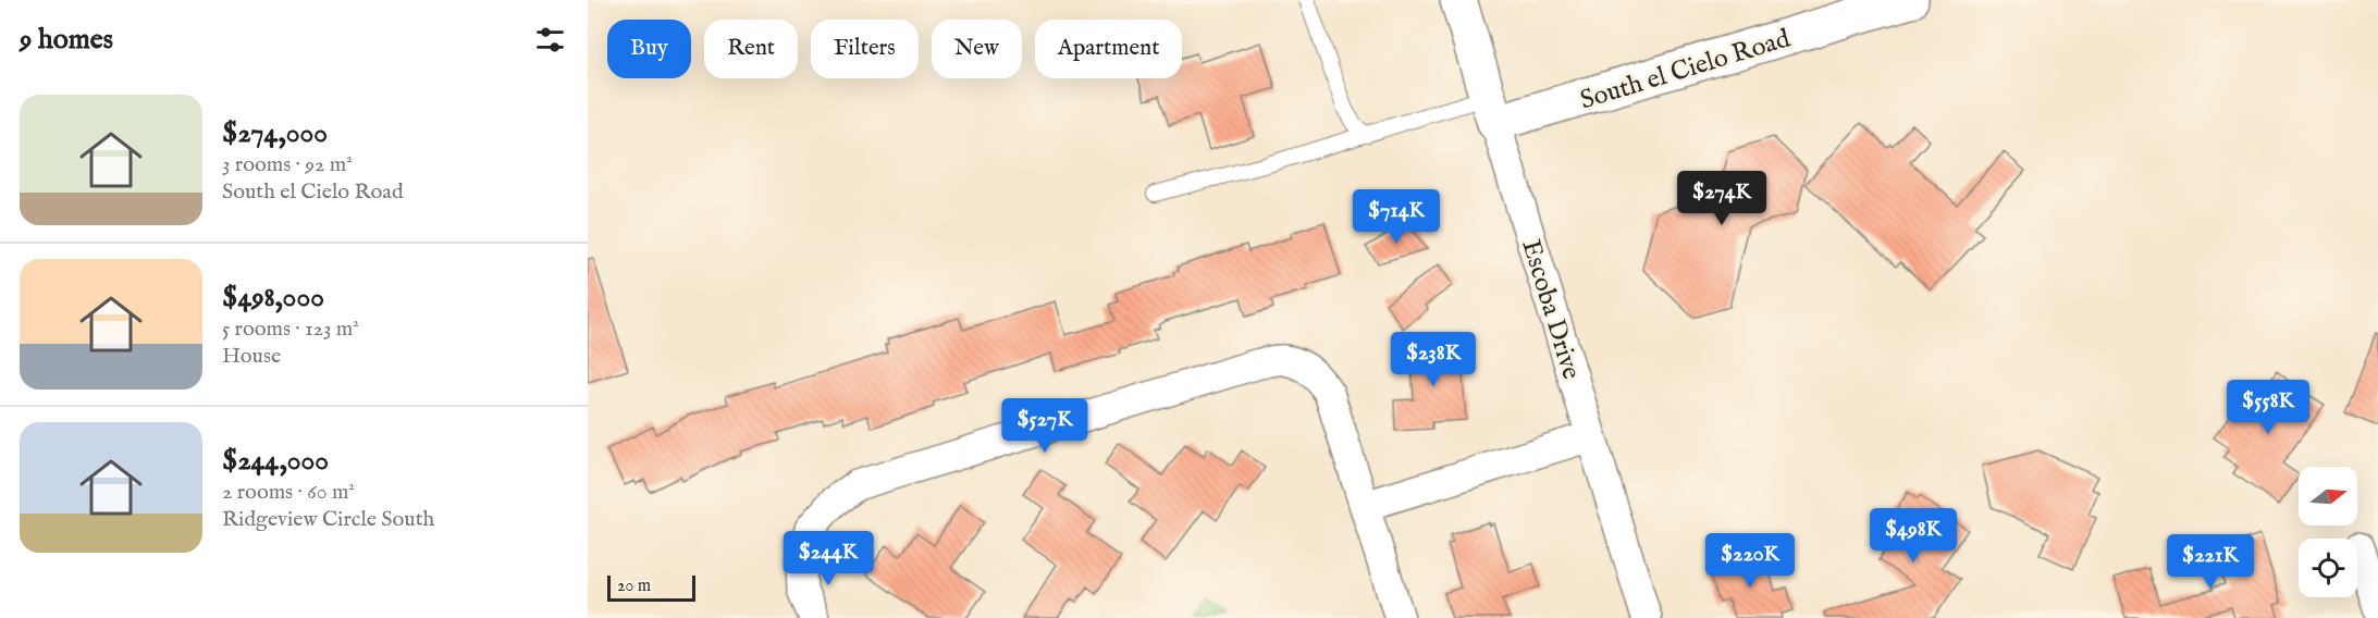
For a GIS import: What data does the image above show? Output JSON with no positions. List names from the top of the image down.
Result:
{
  "streets": {
    "street": ["South el Cielo Road", "Escoba Drive"]
  },
  "crossings": [
    ["South el Cielo Road", "Escoba Drive"]
  ],
  "scale_bar": "20 m",
  "north": "right",
  "page": {
    "heading": "9 homes",
    "chip": [
      "Buy",
      "Rent",
      "Filters",
      "New",
      "Apartment"
    ],
    "list": [
      {
        "name": "$274,000",
        "note": "3 rooms · 92 m² · South el Cielo Road"
      },
      {
        "name": "$498,000",
        "note": "5 rooms · 123 m² · House"
      },
      {
        "name": "$244,000",
        "note": "2 rooms · 60 m² · Ridgeview Circle South"
      }
    ],
    "price": [
      "$274K",
      "$714K",
      "$238K",
      "$558K",
      "$527K",
      "$498K",
      "$244K",
      "$220K",
      "$221K"
    ],
    "scale": "20 m"
  }
}
